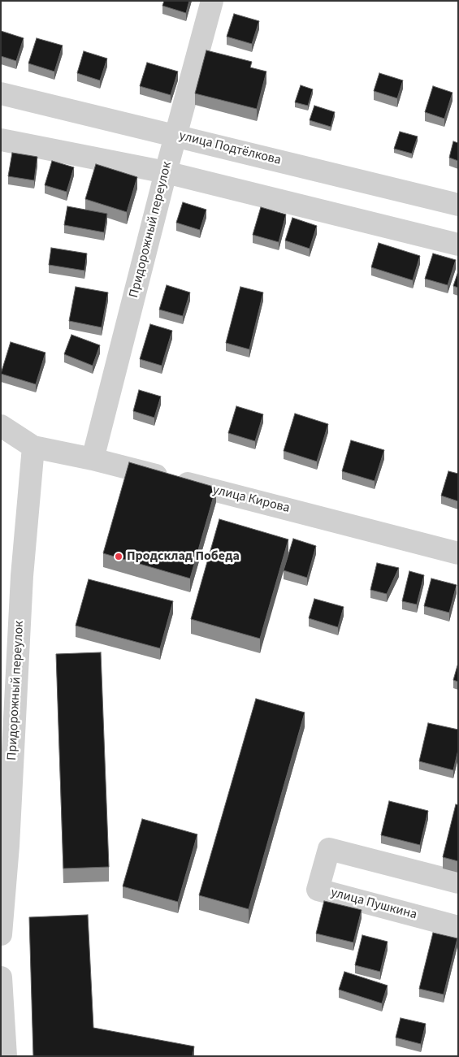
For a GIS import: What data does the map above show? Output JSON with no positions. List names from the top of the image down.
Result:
{
  "streets": {
    "street": [
      "улица Подтёлкова",
      "Придорожный переулок",
      "улица Кирова",
      "улица Пушкина"
    ]
  },
  "crossings": [
    ["улица Подтёлкова", "Придорожный переулок"],
    ["Придорожный переулок", "улица Кирова"]
  ],
  "places": ["Продсклад Победа"]
}
